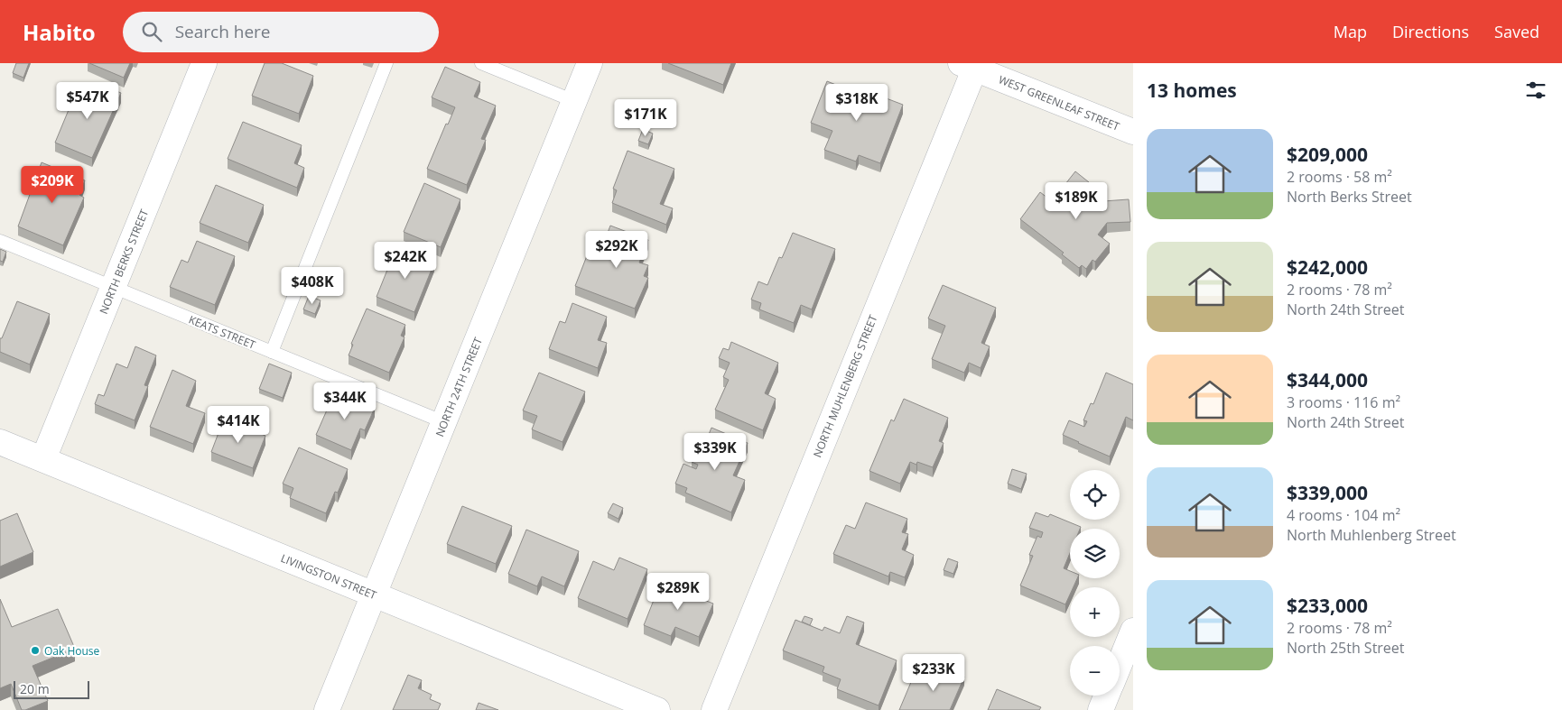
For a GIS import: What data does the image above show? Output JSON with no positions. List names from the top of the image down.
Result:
{
  "streets": {
    "street": [
      "WEST GREENLEAF STREET",
      "NORTH BERKS STREET",
      "NORTH MUHLENBERG STREET",
      "NORTH 24TH STREET",
      "LIVINGSTON STREET"
    ],
    "lane": ["KEATS STREET"]
  },
  "crossings": [
    ["WEST GREENLEAF STREET", "NORTH MUHLENBERG STREET"],
    ["NORTH BERKS STREET", "KEATS STREET"],
    ["NORTH BERKS STREET", "LIVINGSTON STREET"],
    ["KEATS STREET", "NORTH 24TH STREET"],
    ["NORTH 24TH STREET", "LIVINGSTON STREET"]
  ],
  "places": ["Oak House"],
  "scale_bar": "20 m",
  "page": {
    "header": "Habito",
    "search": "Search here",
    "nav": ["Map", "Directions", "Saved"],
    "heading": "13 homes",
    "price": [
      "$547K",
      "$318K",
      "$171K",
      "$209K",
      "$189K",
      "$292K",
      "$242K",
      "$408K",
      "$344K",
      "$414K",
      "$339K",
      "$289K",
      "$233K"
    ],
    "list": [
      {
        "name": "$209,000",
        "note": "2 rooms · 58 m² · North Berks Street"
      },
      {
        "name": "$242,000",
        "note": "2 rooms · 78 m² · North 24th Street"
      },
      {
        "name": "$344,000",
        "note": "3 rooms · 116 m² · North 24th Street"
      },
      {
        "name": "$339,000",
        "note": "4 rooms · 104 m² · North Muhlenberg Street"
      },
      {
        "name": "$233,000",
        "note": "2 rooms · 78 m² · North 25th Street"
      }
    ],
    "map_buttons": ["+", "−"],
    "scale": "20 m"
  }
}
